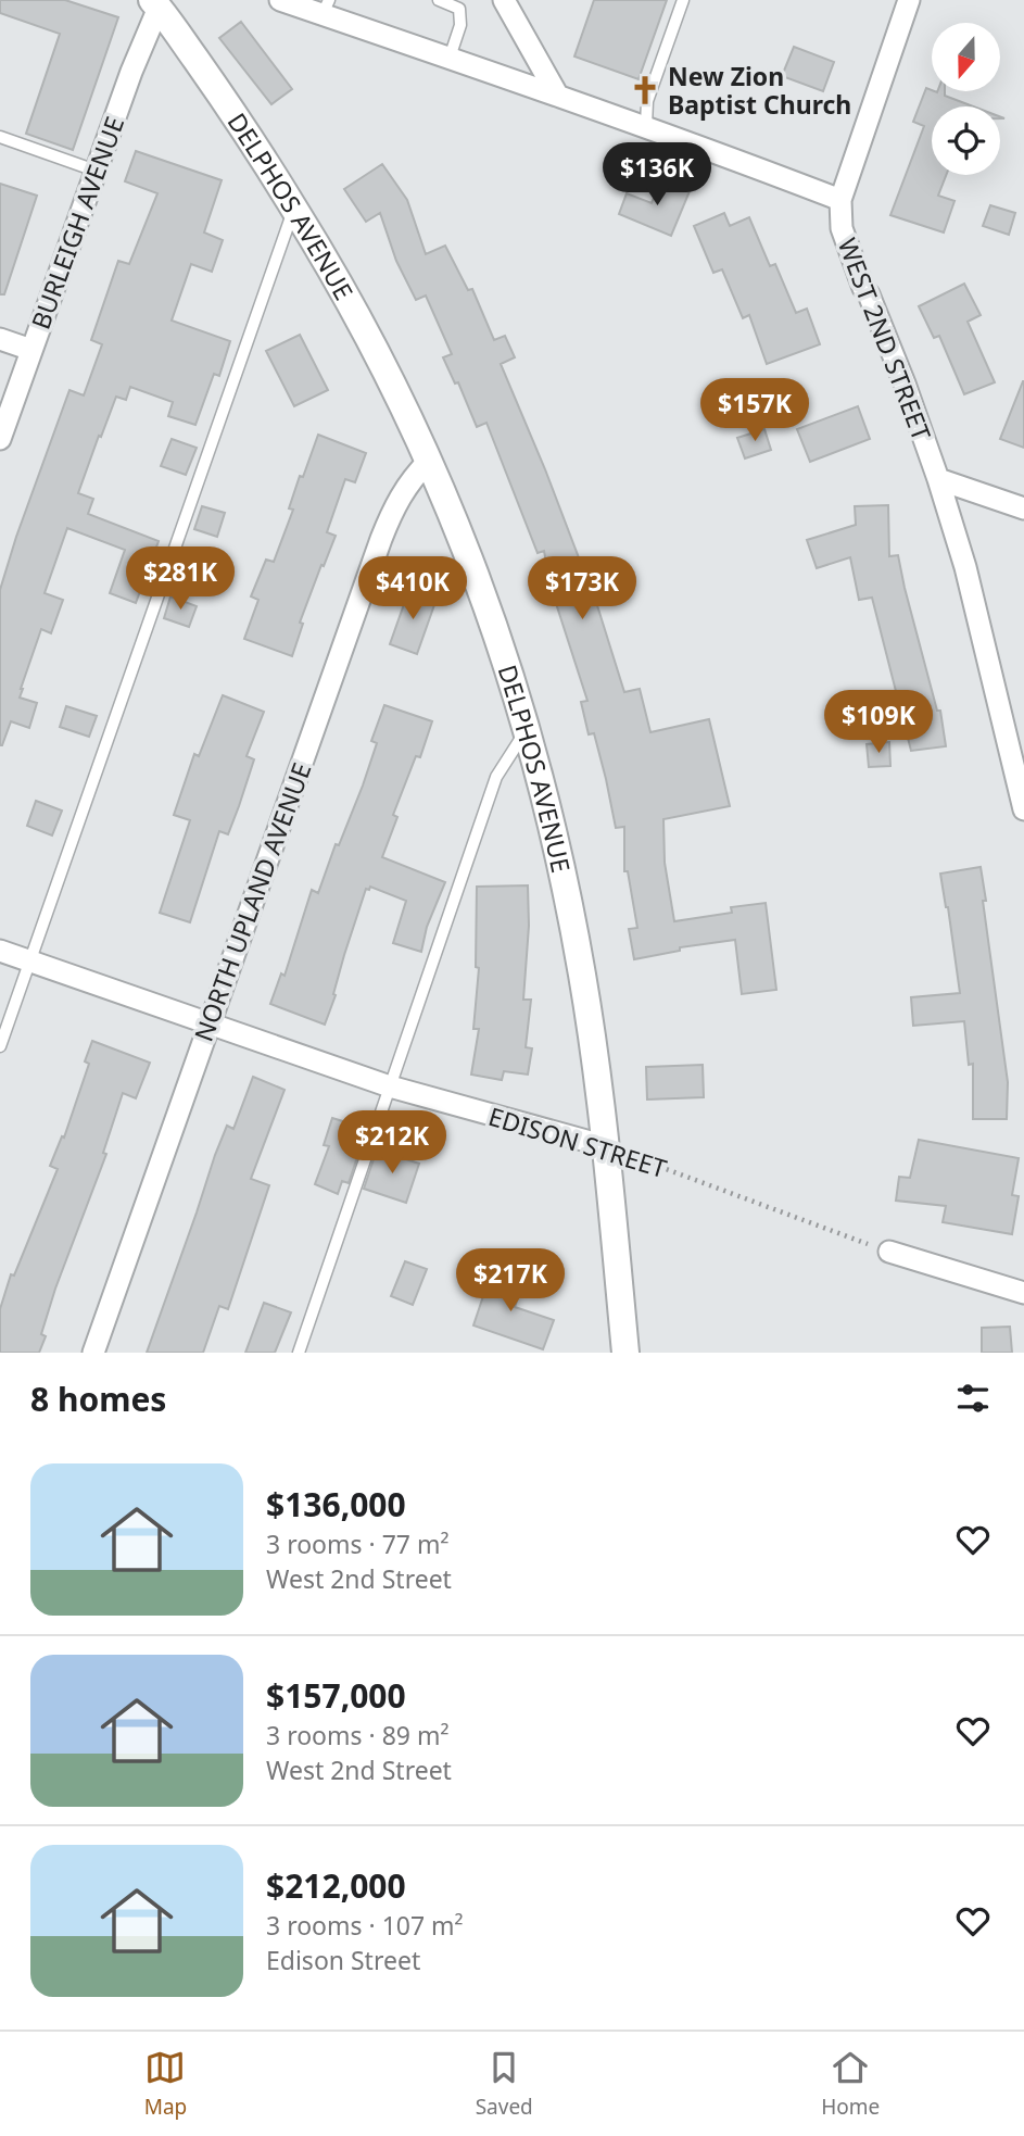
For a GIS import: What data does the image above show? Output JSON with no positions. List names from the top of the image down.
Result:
{
  "streets": {
    "street": [
      "DELPHOS AVENUE",
      "BURLEIGH AVENUE",
      "WEST 2ND STREET",
      "NORTH UPLAND AVENUE",
      "EDISON STREET"
    ]
  },
  "crossings": [
    ["DELPHOS AVENUE", "BURLEIGH AVENUE"],
    ["DELPHOS AVENUE", "NORTH UPLAND AVENUE"],
    ["DELPHOS AVENUE", "EDISON STREET"],
    ["NORTH UPLAND AVENUE", "EDISON STREET"]
  ],
  "places": {
    "church": ["New Zion Baptist Church"]
  },
  "north": "bottom",
  "page": {
    "price": [
      "$136K",
      "$157K",
      "$281K",
      "$410K",
      "$173K",
      "$109K",
      "$212K",
      "$217K"
    ],
    "heading": "8 homes",
    "list": [
      {
        "name": "$136,000",
        "note": "3 rooms · 77 m² · West 2nd Street"
      },
      {
        "name": "$157,000",
        "note": "3 rooms · 89 m² · West 2nd Street"
      },
      {
        "name": "$212,000",
        "note": "3 rooms · 107 m² · Edison Street"
      }
    ],
    "tabs": ["Map", "Saved", "Home"]
  }
}
